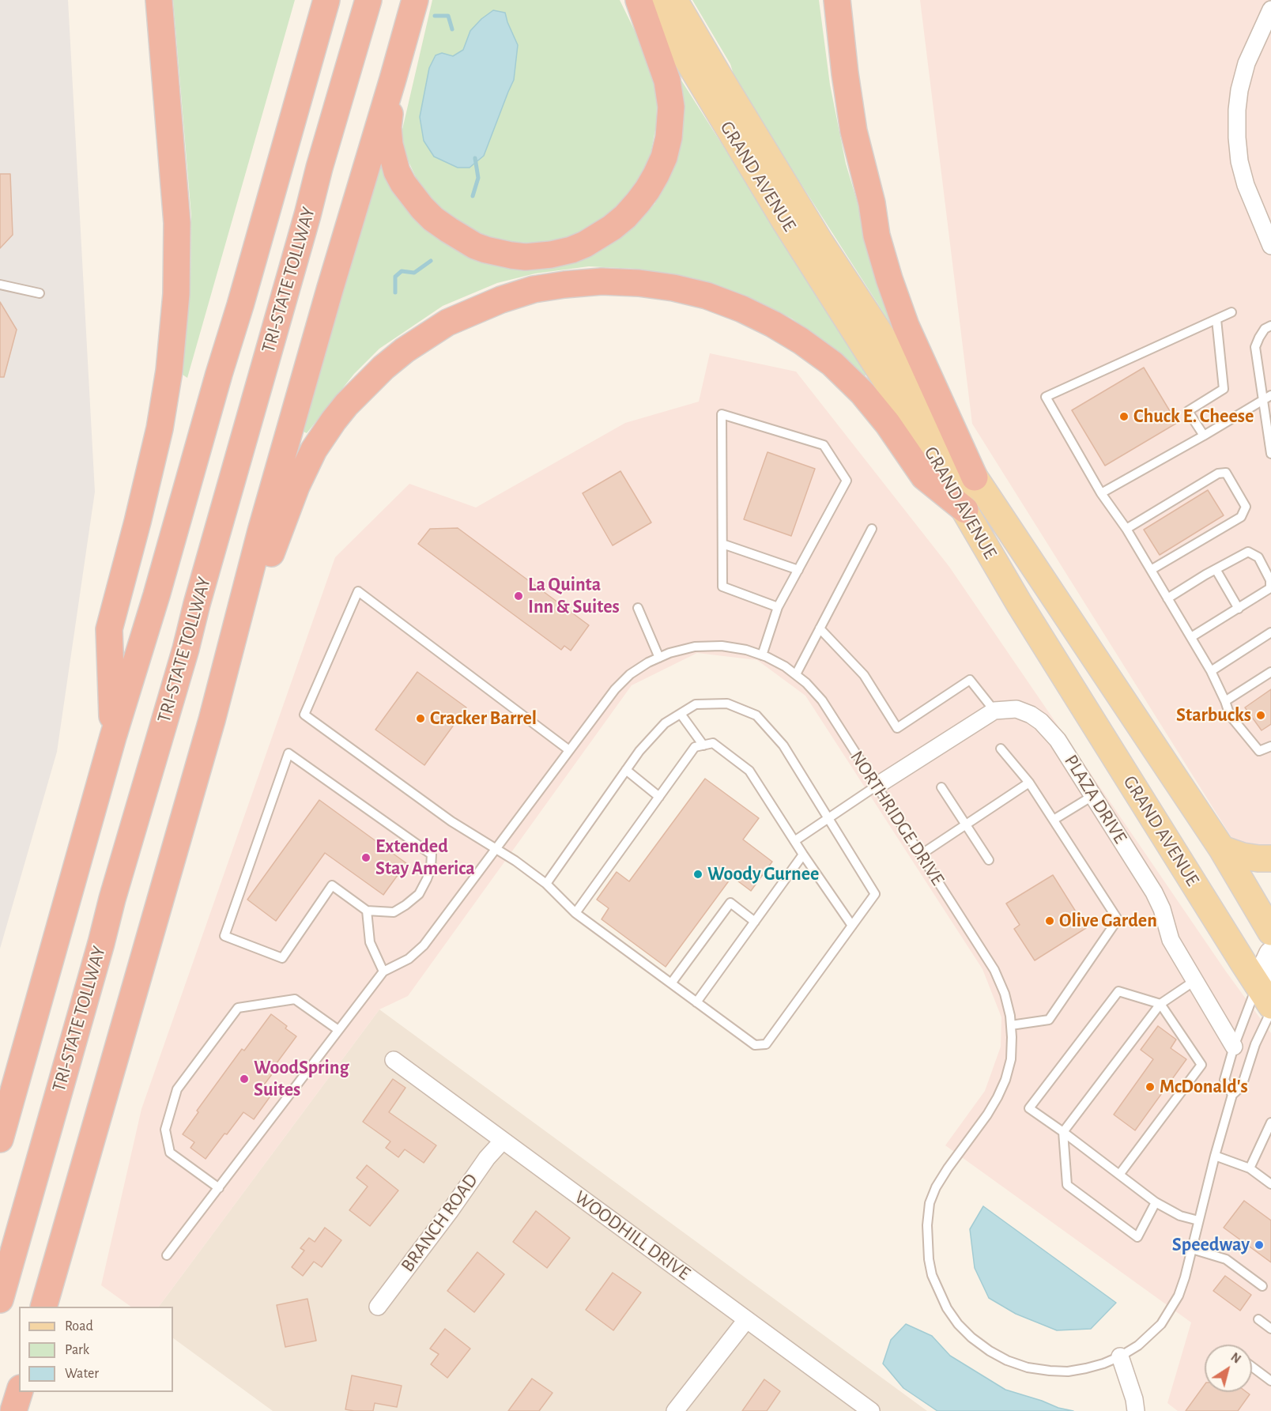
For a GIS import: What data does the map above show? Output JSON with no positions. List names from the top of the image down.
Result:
{
  "streets": {
    "highway": ["TRI-STATE TOLLWAY"],
    "main road": ["GRAND AVENUE"],
    "street": ["PLAZA DRIVE", "BRANCH ROAD", "WOODHILL DRIVE"],
    "lane": ["NORTHRIDGE DRIVE"]
  },
  "crossings": [
    ["BRANCH ROAD", "WOODHILL DRIVE"]
  ],
  "places": [
    "Chuck E. Cheese",
    "La Quinta Inn & Suites",
    "Starbucks",
    "Cracker Barrel",
    "Extended Stay America",
    "Woody Gurnee",
    "Olive Garden",
    "WoodSpring Suites",
    "McDonald's",
    "Speedway"
  ],
  "legend": ["Road", "Park", "Water"],
  "north": "top right"
}
